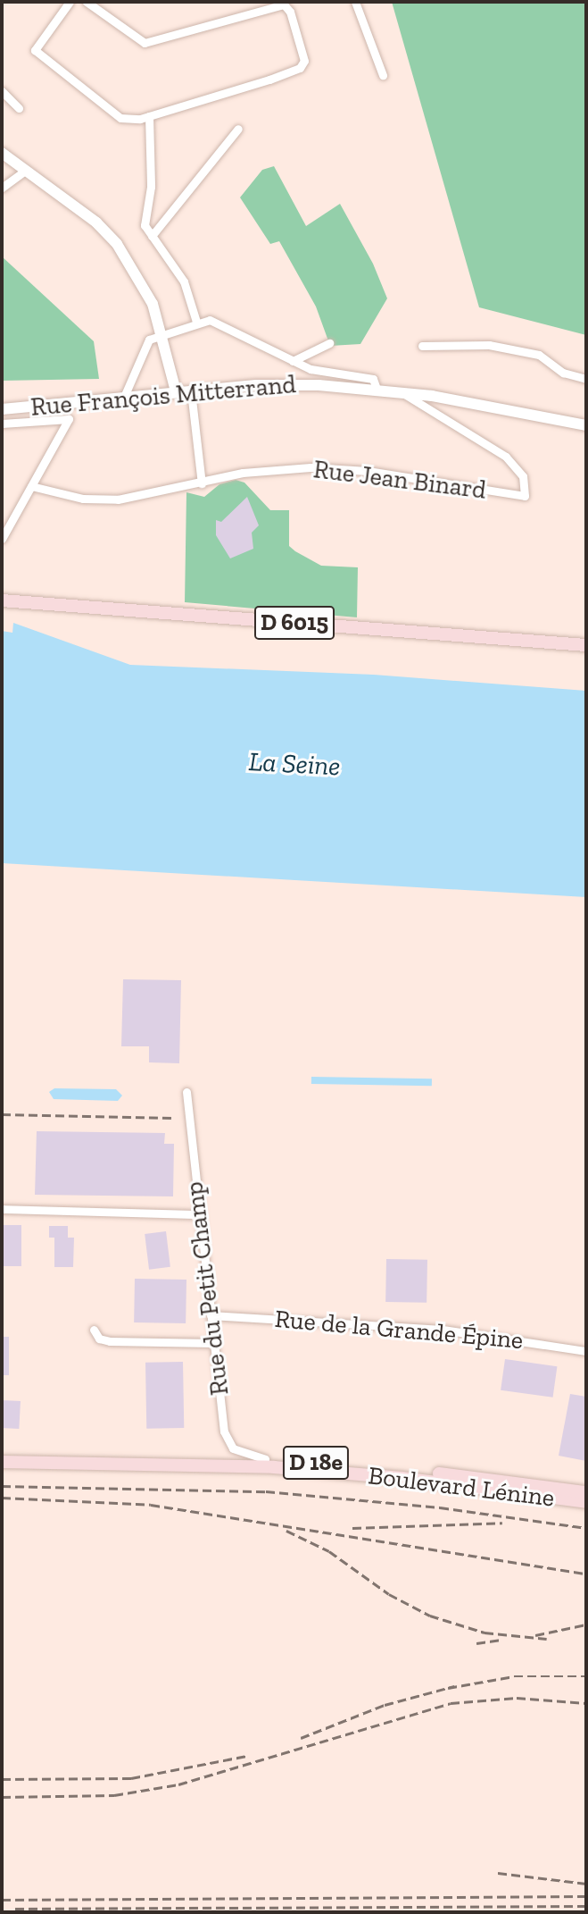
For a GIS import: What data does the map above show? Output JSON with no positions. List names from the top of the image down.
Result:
{
  "streets": {
    "main road": ["D 6015", "D 18e", "Boulevard Lénine"],
    "street": [
      "Rue François Mitterrand",
      "Rue Jean Binard",
      "Rue du Petit Champ",
      "Rue de la Grande Épine"
    ]
  },
  "crossings": [
    ["Rue François Mitterrand", "Rue Jean Binard"],
    ["Rue du Petit Champ", "Rue de la Grande Épine"],
    ["Rue du Petit Champ", "Boulevard Lénine"],
    ["D 18e", "Boulevard Lénine"]
  ],
  "water": ["La Seine"]
}
